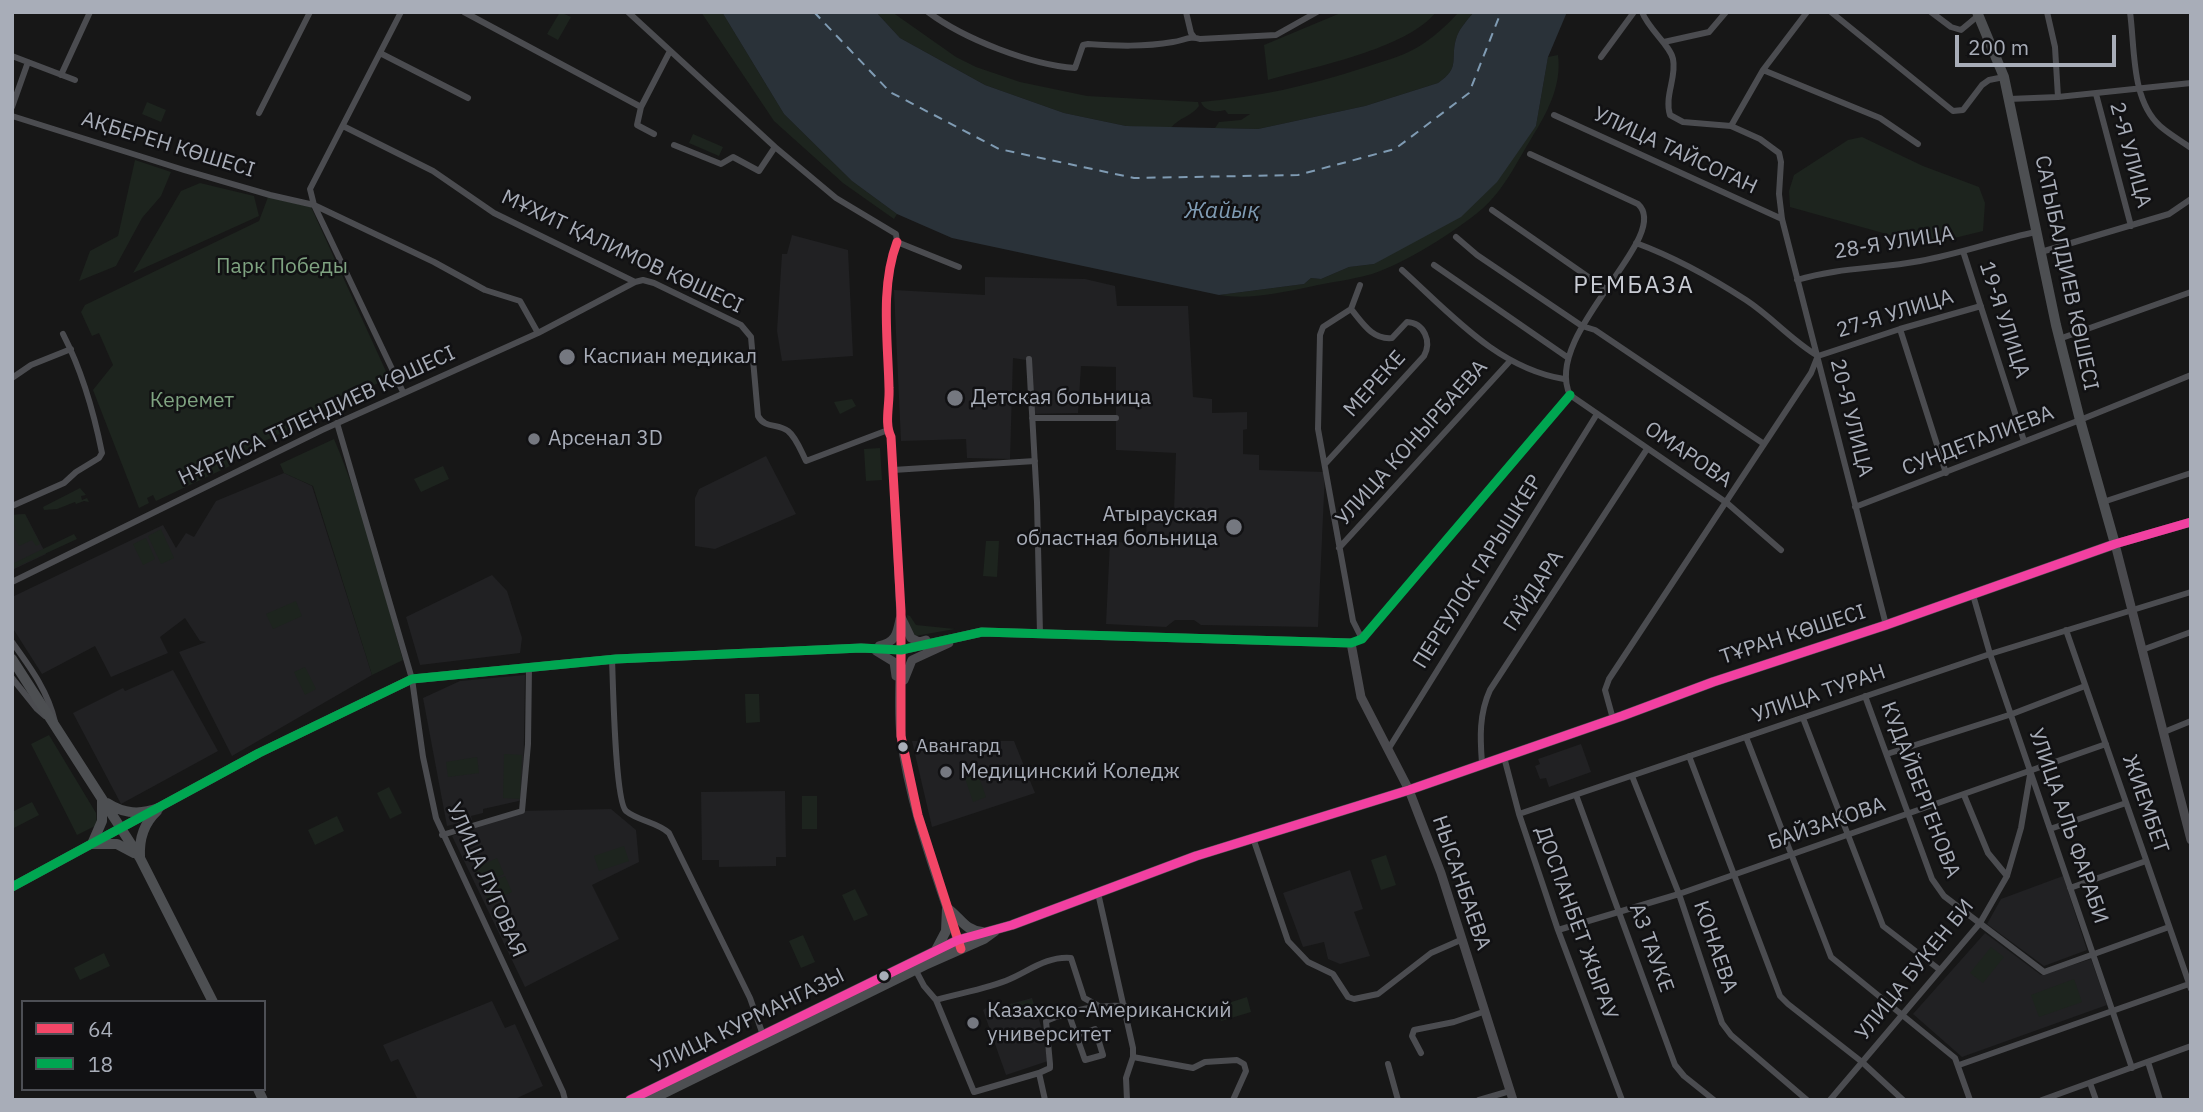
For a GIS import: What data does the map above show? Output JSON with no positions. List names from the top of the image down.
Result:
{
  "streets": {
    "main road": ["САТЫБАЛДИЕВ КӨШЕСІ", "ТҰРАН КӨШЕСІ", "УЛИЦА КУРМАНГАЗЫ"],
    "street": [
      "АҚБЕРЕН КӨШЕСІ",
      "УЛИЦА ТАЙСОГАН",
      "2-Я УЛИЦА",
      "28-Я УЛИЦА",
      "МҰХИТ ҚАЛИМОВ КӨШЕСІ",
      "27-Я УЛИЦА",
      "19-Я УЛИЦА",
      "МЕРЕКЕ",
      "НҰРҒИСА ТІЛЕНДИЕВ КӨШЕСІ",
      "20-Я УЛИЦА",
      "СУНДЕТАЛИЕВА",
      "УЛИЦА КОНЫРБАЕВА",
      "ОМАРОВА",
      "ПЕРЕУЛОК ГАРЫШКЕР",
      "ГАЙДАРА",
      "УЛИЦА ТУРАН",
      "КУДАЙБЕРГЕНОВА",
      "ЖИЕМБЕТ",
      "БАЙЗАКОВА",
      "УЛИЦА АЛЬ ФАРАБИ",
      "УЛИЦА ЛУГОВАЯ",
      "НЫСАНБАЕВА",
      "ДОСПАНБЕТ ЖЫРАУ",
      "КОНАЕВА",
      "АЗ ТАУКЕ",
      "УЛИЦА БУКЕН БИ"
    ]
  },
  "crossings": [
    ["АҚБЕРЕН КӨШЕСІ", "НҰРҒИСА ТІЛЕНДИЕВ КӨШЕСІ"],
    ["УЛИЦА ТАЙСОГАН", "20-Я УЛИЦА"],
    ["28-Я УЛИЦА", "САТЫБАЛДИЕВ КӨШЕСІ"],
    ["28-Я УЛИЦА", "19-Я УЛИЦА"],
    ["28-Я УЛИЦА", "20-Я УЛИЦА"],
    ["МҰХИТ ҚАЛИМОВ КӨШЕСІ", "НҰРҒИСА ТІЛЕНДИЕВ КӨШЕСІ"],
    ["САТЫБАЛДИЕВ КӨШЕСІ", "СУНДЕТАЛИЕВА"],
    ["САТЫБАЛДИЕВ КӨШЕСІ", "ТҰРАН КӨШЕСІ"],
    ["27-Я УЛИЦА", "19-Я УЛИЦА"],
    ["27-Я УЛИЦА", "20-Я УЛИЦА"],
    ["19-Я УЛИЦА", "СУНДЕТАЛИЕВА"],
    ["НҰРҒИСА ТІЛЕНДИЕВ КӨШЕСІ", "УЛИЦА ЛУГОВАЯ"],
    ["20-Я УЛИЦА", "СУНДЕТАЛИЕВА"],
    ["20-Я УЛИЦА", "ТҰРАН КӨШЕСІ"],
    ["ОМАРОВА", "ПЕРЕУЛОК ГАРЫШКЕР"],
    ["ОМАРОВА", "ГАЙДАРА"],
    ["ПЕРЕУЛОК ГАРЫШКЕР", "НЫСАНБАЕВА"],
    ["ГАЙДАРА", "ТҰРАН КӨШЕСІ"],
    ["ТҰРАН КӨШЕСІ", "УЛИЦА АЛЬ ФАРАБИ"],
    ["ТҰРАН КӨШЕСІ", "НЫСАНБАЕВА"],
    ["ТҰРАН КӨШЕСІ", "ДОСПАНБЕТ ЖЫРАУ"],
    ["ТҰРАН КӨШЕСІ", "УЛИЦА КУРМАНГАЗЫ"],
    ["УЛИЦА ТУРАН", "КУДАЙБЕРГЕНОВА"],
    ["УЛИЦА ТУРАН", "ЖИЕМБЕТ"],
    ["УЛИЦА ТУРАН", "УЛИЦА АЛЬ ФАРАБИ"],
    ["УЛИЦА ТУРАН", "ДОСПАНБЕТ ЖЫРАУ"],
    ["УЛИЦА ТУРАН", "КОНАЕВА"],
    ["УЛИЦА ТУРАН", "АЗ ТАУКЕ"],
    ["КУДАЙБЕРГЕНОВА", "БАЙЗАКОВА"],
    ["КУДАЙБЕРГЕНОВА", "УЛИЦА АЛЬ ФАРАБИ"],
    ["КУДАЙБЕРГЕНОВА", "УЛИЦА БУКЕН БИ"],
    ["ЖИЕМБЕТ", "БАЙЗАКОВА"],
    ["БАЙЗАКОВА", "УЛИЦА АЛЬ ФАРАБИ"],
    ["БАЙЗАКОВА", "ДОСПАНБЕТ ЖЫРАУ"],
    ["БАЙЗАКОВА", "КОНАЕВА"],
    ["БАЙЗАКОВА", "АЗ ТАУКЕ"],
    ["БАЙЗАКОВА", "УЛИЦА БУКЕН БИ"],
    ["УЛИЦА АЛЬ ФАРАБИ", "УЛИЦА БУКЕН БИ"],
    ["НЫСАНБАЕВА", "УЛИЦА КУРМАНГАЗЫ"]
  ],
  "districts": ["РЕМБАЗА"],
  "water": ["Жайық"],
  "parks": ["Парк Победы", "Керемет"],
  "places": [
    "Каспиан медикал",
    "Детская больница",
    "Арсенал 3D",
    "Атырауская областная больница",
    "Авангард",
    "Медицинский Коледж",
    "Казахско-Американский университет"
  ],
  "lines": ["transit line 64", "transit line 18"],
  "legend": ["64", "18"],
  "scale_bar": "200 m"
}
